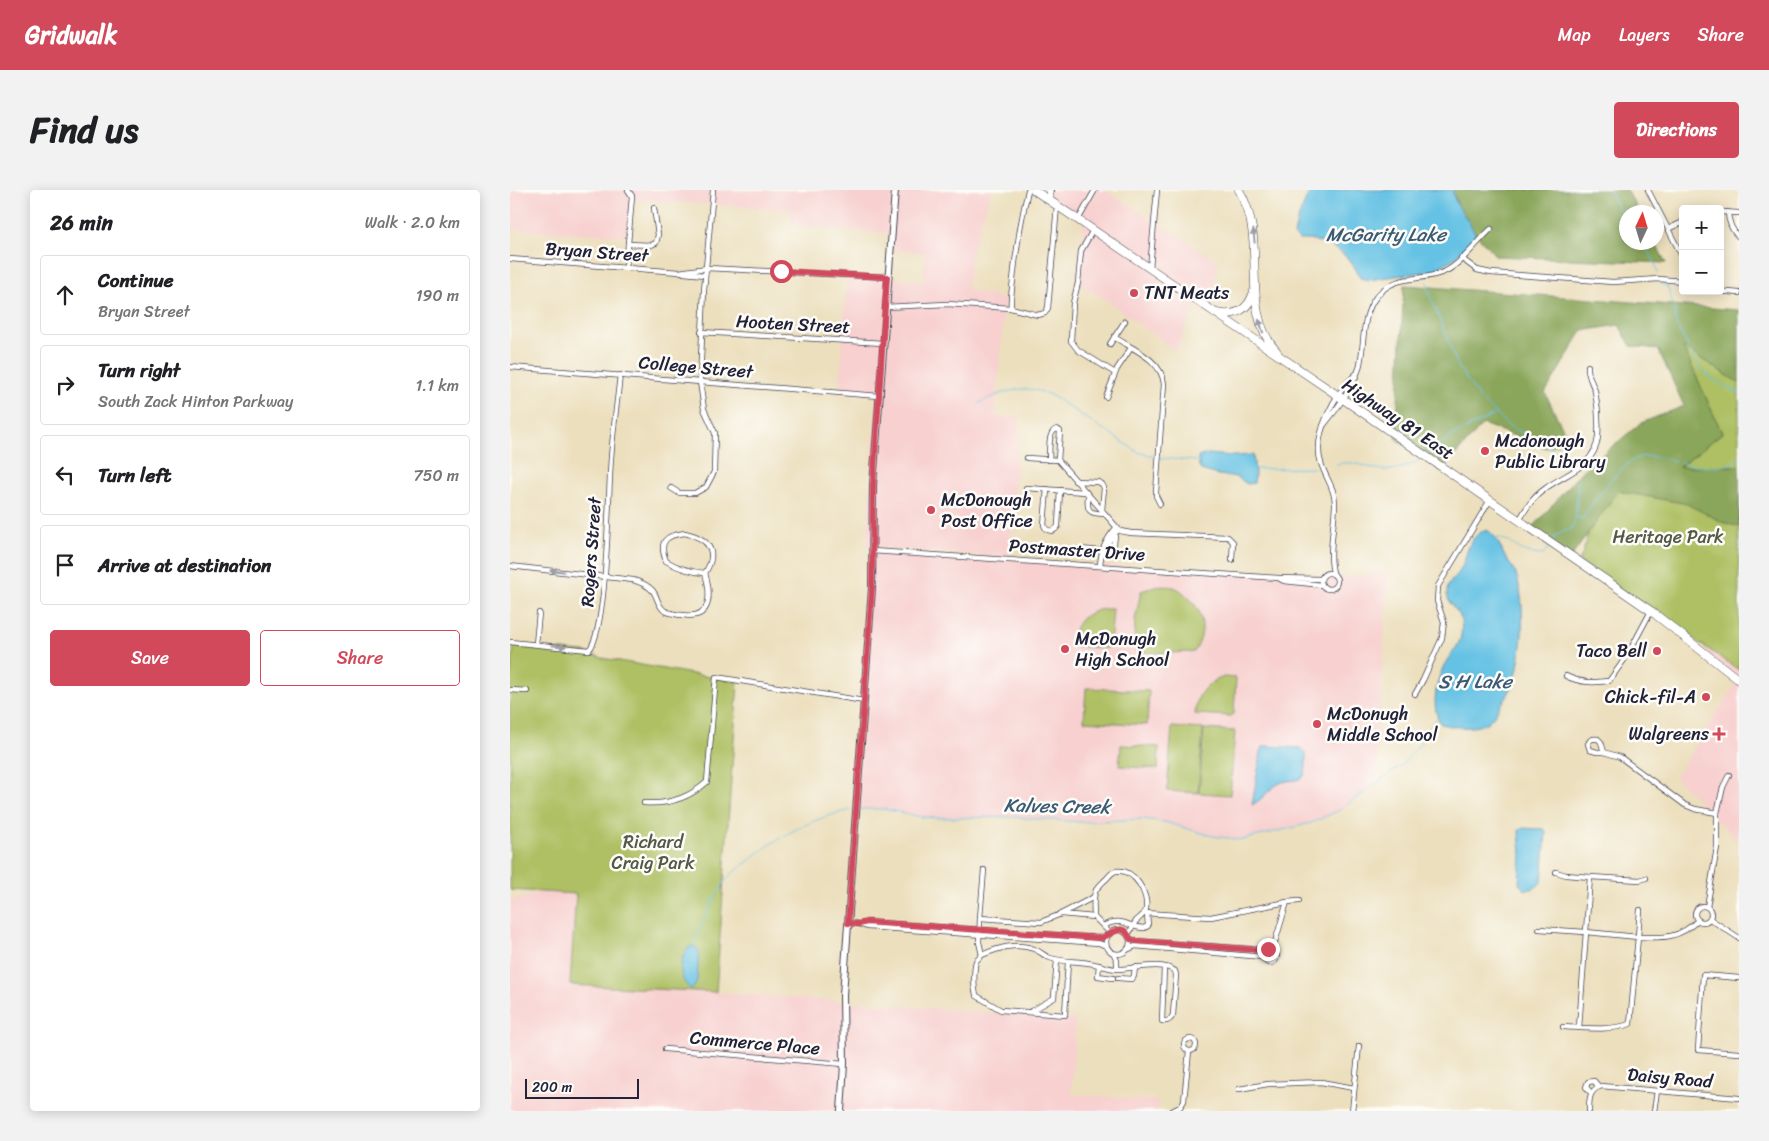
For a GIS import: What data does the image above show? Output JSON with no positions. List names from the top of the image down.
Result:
{
  "streets": {
    "main road": ["Highway 81 East"],
    "street": [
      "Bryan Street",
      "Hooten Street",
      "College Street",
      "Postmaster Drive",
      "Rogers Street",
      "Commerce Place",
      "Daisy Road"
    ]
  },
  "crossings": [
    ["College Street", "Rogers Street"]
  ],
  "water": ["McGarity Lake", "S H Lake", "Kalves Creek"],
  "parks": ["Heritage Park", "Richard Craig Park"],
  "places": {
    "other": [
      "TNT Meats",
      "Mcdonough Public Library",
      "McDonough Post Office",
      "McDonugh High School",
      "Taco Bell",
      "Chick-fil-A",
      "McDonugh Middle School"
    ],
    "health": ["Walgreens"]
  },
  "scale_bar": "200 m",
  "north": "top",
  "page": {
    "header": "Gridwalk",
    "nav": ["Map", "Layers", "Share"],
    "title": "Find us",
    "buttons": [
      "Directions",
      ["Save", "Share"]
    ],
    "heading": ["26 min", "Walk · 2.0 km"],
    "map_buttons": ["+", "−"],
    "list": [
      ["Continue", "Bryan Street", "190 m"],
      ["Turn right", "South Zack Hinton Parkway", "1.1 km"],
      ["Turn left", "750 m"],
      "Arrive at destination"
    ],
    "scale": "200 m"
  }
}
